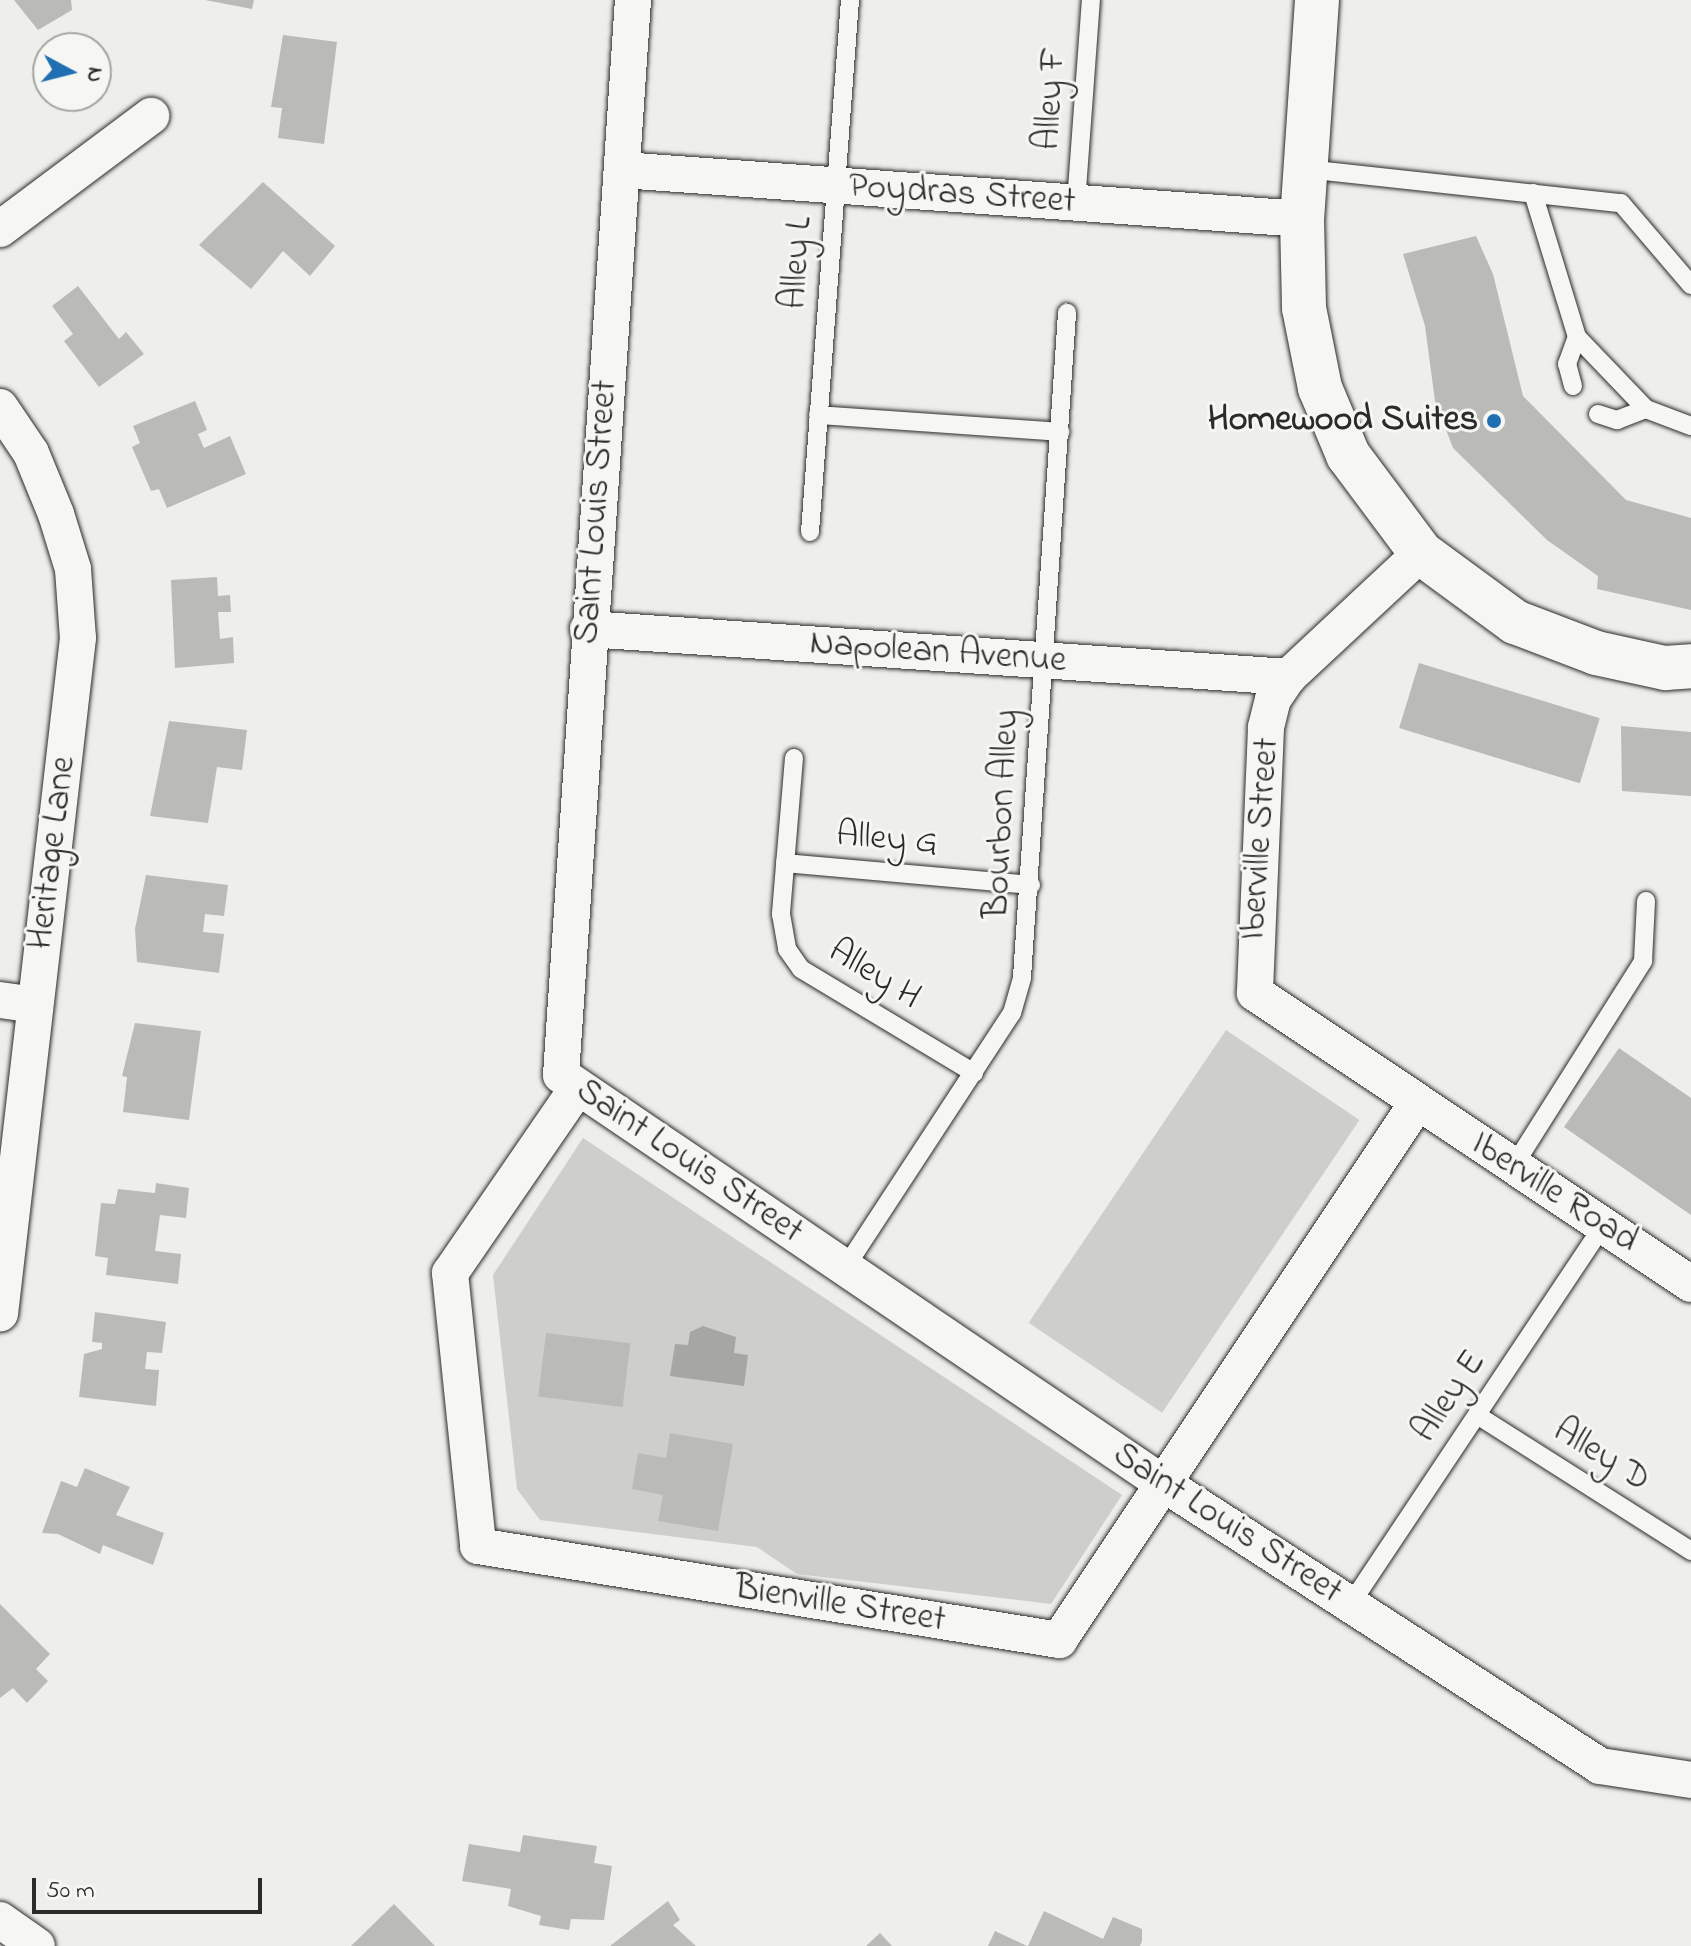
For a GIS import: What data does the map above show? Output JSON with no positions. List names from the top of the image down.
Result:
{
  "streets": {
    "street": [
      "Poydras Street",
      "Saint Louis Street",
      "Napolean Avenue",
      "Iberville Street",
      "Heritage Lane",
      "Iberville Road",
      "Bienville Street"
    ],
    "lane": [
      "Alley F",
      "Alley L",
      "Bourbon Alley",
      "Alley G",
      "Alley H",
      "Alley E",
      "Alley D"
    ]
  },
  "crossings": [
    ["Alley F", "Poydras Street"],
    ["Poydras Street", "Alley L"],
    ["Poydras Street", "Saint Louis Street"],
    ["Saint Louis Street", "Napolean Avenue"],
    ["Saint Louis Street", "Bourbon Alley"],
    ["Saint Louis Street", "Alley E"],
    ["Saint Louis Street", "Bienville Street"],
    ["Napolean Avenue", "Bourbon Alley"],
    ["Napolean Avenue", "Iberville Street"],
    ["Bourbon Alley", "Alley G"],
    ["Bourbon Alley", "Alley H"],
    ["Iberville Street", "Iberville Road"],
    ["Iberville Street", "Bienville Street"],
    ["Alley G", "Alley H"],
    ["Iberville Road", "Alley E"],
    ["Iberville Road", "Bienville Street"],
    ["Alley E", "Alley D"]
  ],
  "places": ["Homewood Suites"],
  "scale_bar": "50 m",
  "north": "right"
}
